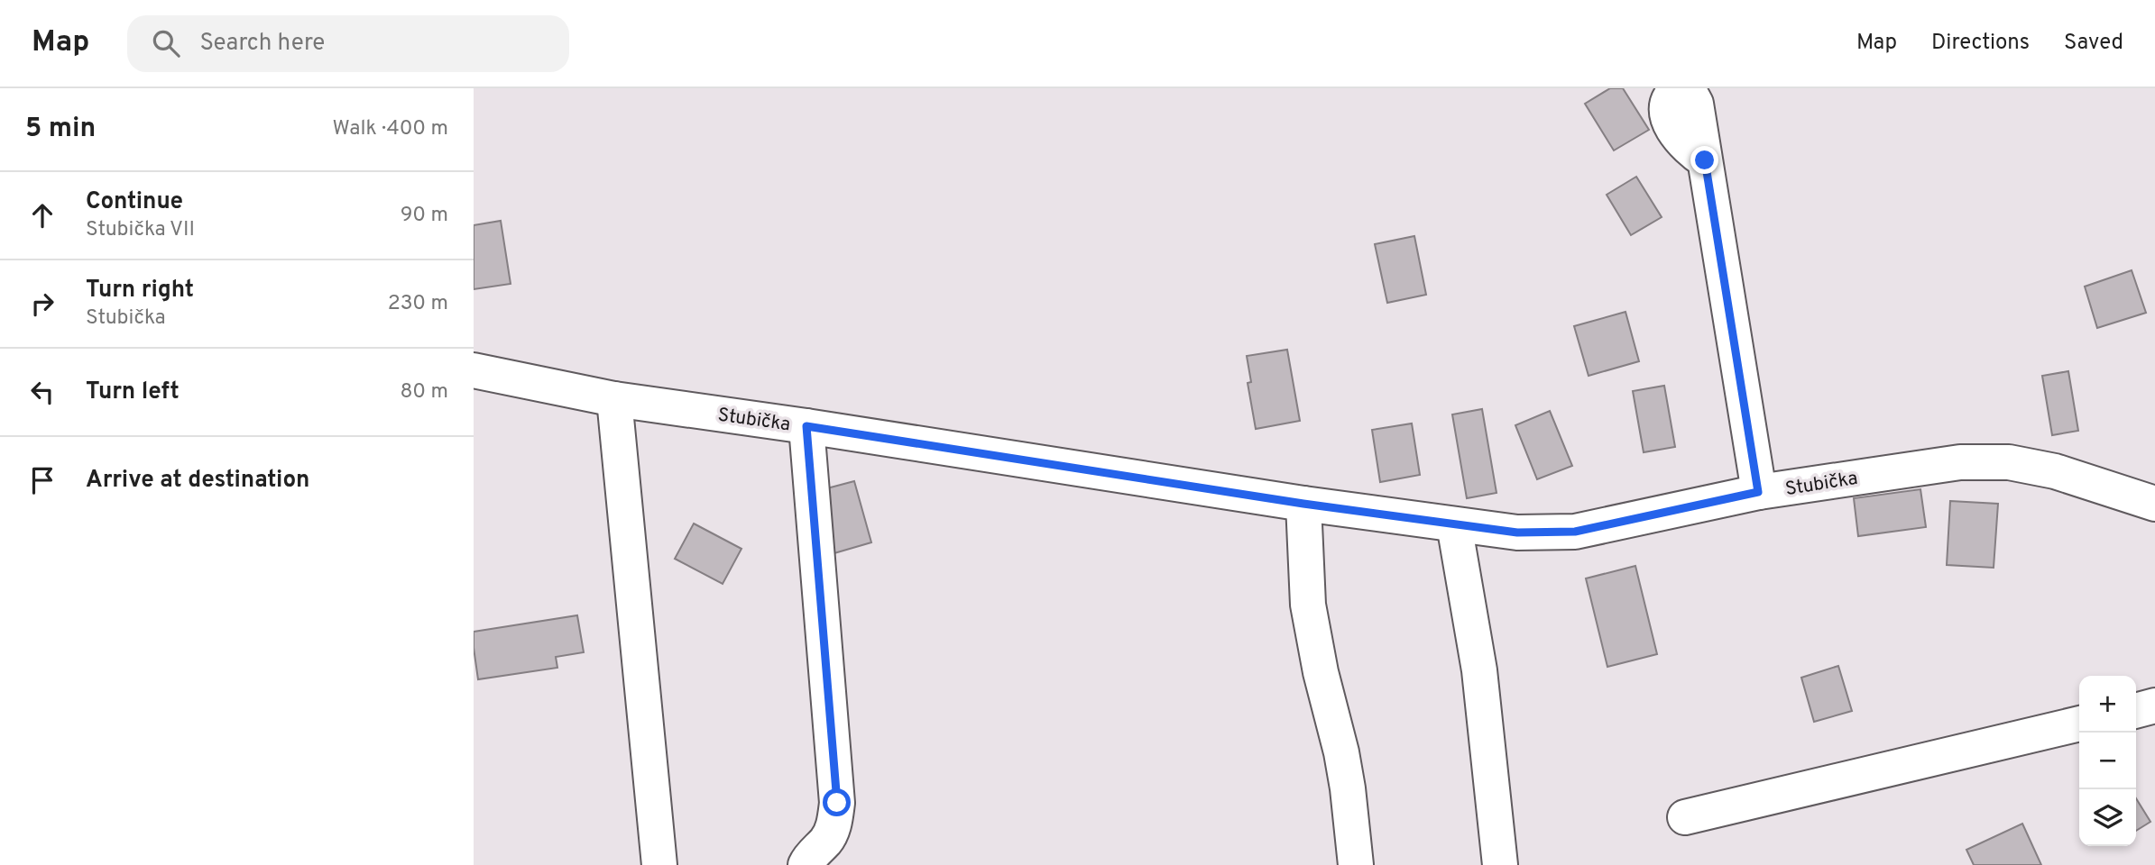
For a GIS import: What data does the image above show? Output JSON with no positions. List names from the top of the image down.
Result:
{
  "streets": {
    "street": ["Stubička"]
  },
  "page": {
    "header": "Map",
    "search": "Search here",
    "nav": ["Map", "Directions", "Saved"],
    "heading": ["5 min", "Walk · 400 m"],
    "list": [
      ["Continue", "Stubička VII", "90 m"],
      ["Turn right", "Stubička", "230 m"],
      ["Turn left", "80 m"],
      "Arrive at destination"
    ],
    "map_buttons": ["+", "−"]
  }
}
